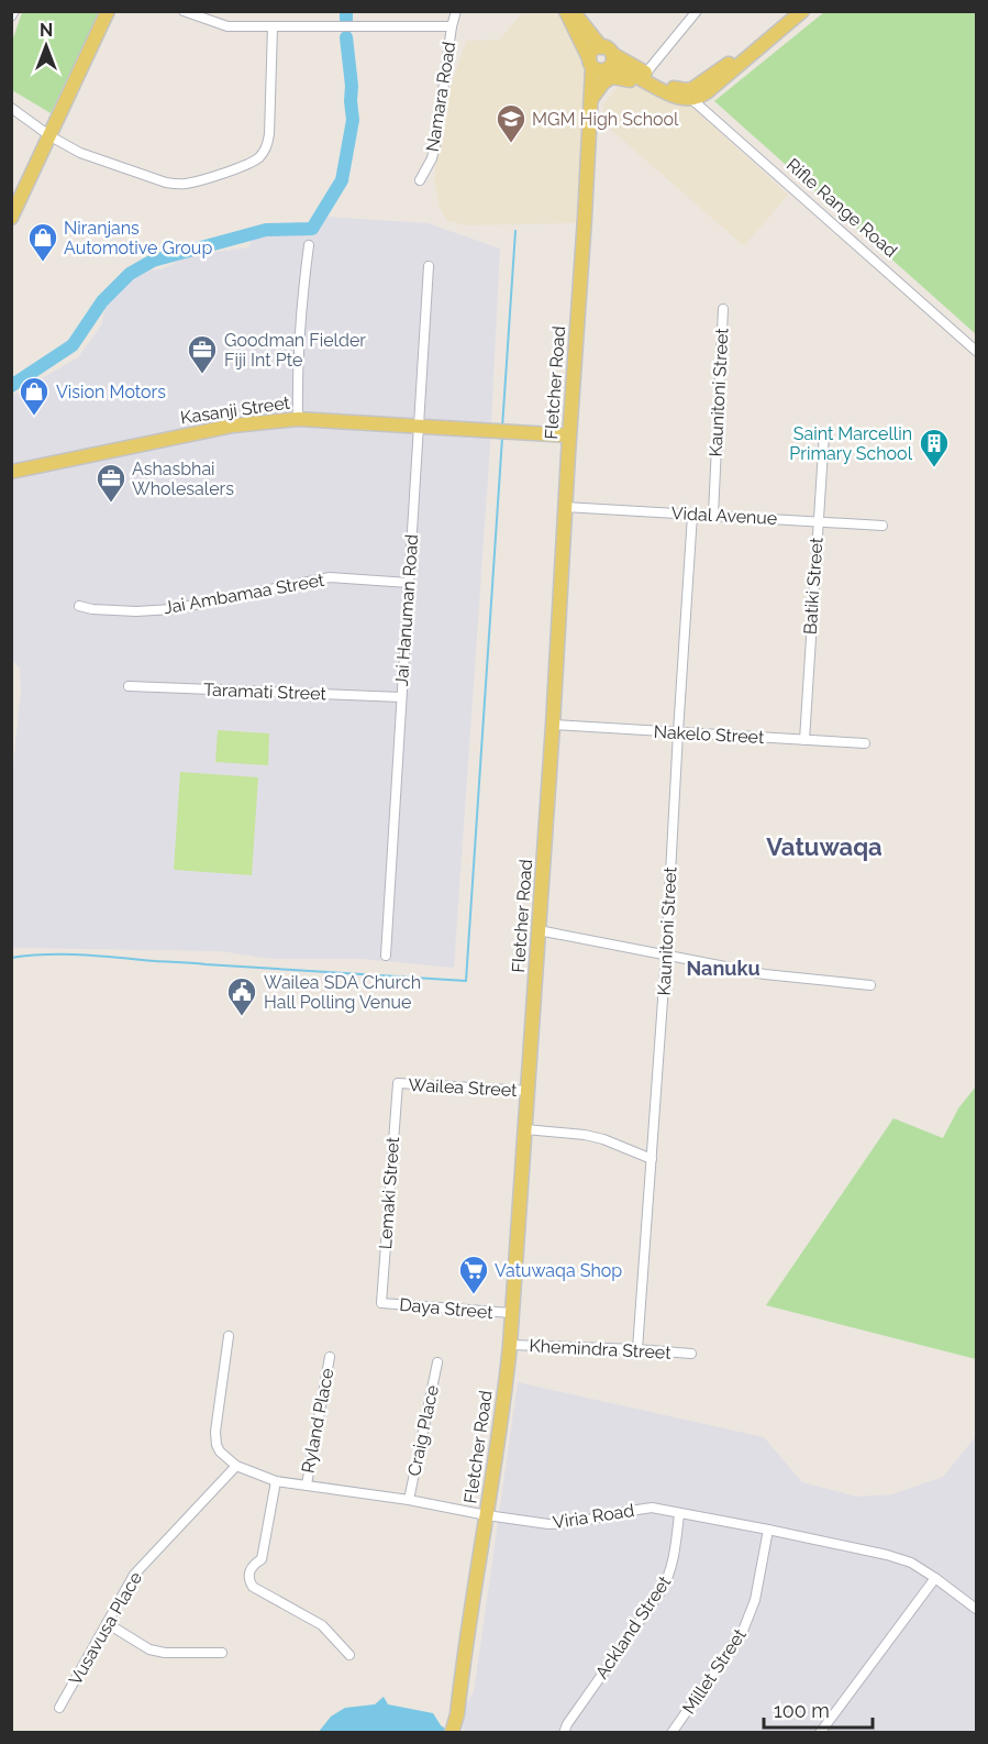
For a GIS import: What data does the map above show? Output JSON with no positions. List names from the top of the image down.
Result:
{
  "streets": {
    "main road": ["Fletcher Road", "Kasanji Street"],
    "street": [
      "Namara Road",
      "Rifle Range Road",
      "Kaunitoni Street",
      "Vidal Avenue",
      "Batiki Street",
      "Jai Ambamaa Street",
      "Jai Hanuman Road",
      "Taramati Street",
      "Nakelo Street",
      "Wailea Street",
      "Lemaki Street",
      "Daya Street",
      "Khemindra Street",
      "Ryland Place",
      "Craig Place",
      "Viria Road",
      "Ackland Street",
      "Vusavusa Place",
      "Millet Street"
    ]
  },
  "crossings": [
    ["Fletcher Road", "Kasanji Street"],
    ["Fletcher Road", "Vidal Avenue"],
    ["Fletcher Road", "Nakelo Street"],
    ["Fletcher Road", "Wailea Street"],
    ["Fletcher Road", "Daya Street"],
    ["Fletcher Road", "Khemindra Street"],
    ["Fletcher Road", "Viria Road"],
    ["Kaunitoni Street", "Vidal Avenue"],
    ["Kaunitoni Street", "Nakelo Street"],
    ["Kaunitoni Street", "Khemindra Street"],
    ["Kasanji Street", "Jai Hanuman Road"],
    ["Vidal Avenue", "Batiki Street"],
    ["Batiki Street", "Nakelo Street"],
    ["Jai Ambamaa Street", "Jai Hanuman Road"],
    ["Jai Hanuman Road", "Taramati Street"],
    ["Wailea Street", "Lemaki Street"],
    ["Lemaki Street", "Daya Street"],
    ["Ryland Place", "Viria Road"],
    ["Craig Place", "Viria Road"],
    ["Viria Road", "Ackland Street"],
    ["Viria Road", "Vusavusa Place"],
    ["Viria Road", "Millet Street"]
  ],
  "districts": ["Vatuwaqa", "Nanuku"],
  "places": {
    "school or university": ["MGM High School"],
    "shop": ["Niranjans Automotive Group", "Vision Motors"],
    "office": ["Goodman Fielder Fiji Int Pte", "Ashasbhai Wholesalers"],
    "building": ["Saint Marcellin Primary School"],
    "public building": ["Wailea SDA Church Hall Polling Venue"],
    "supermarket": ["Vatuwaqa Shop"]
  },
  "scale_bar": "100 m",
  "north": "top"
}
